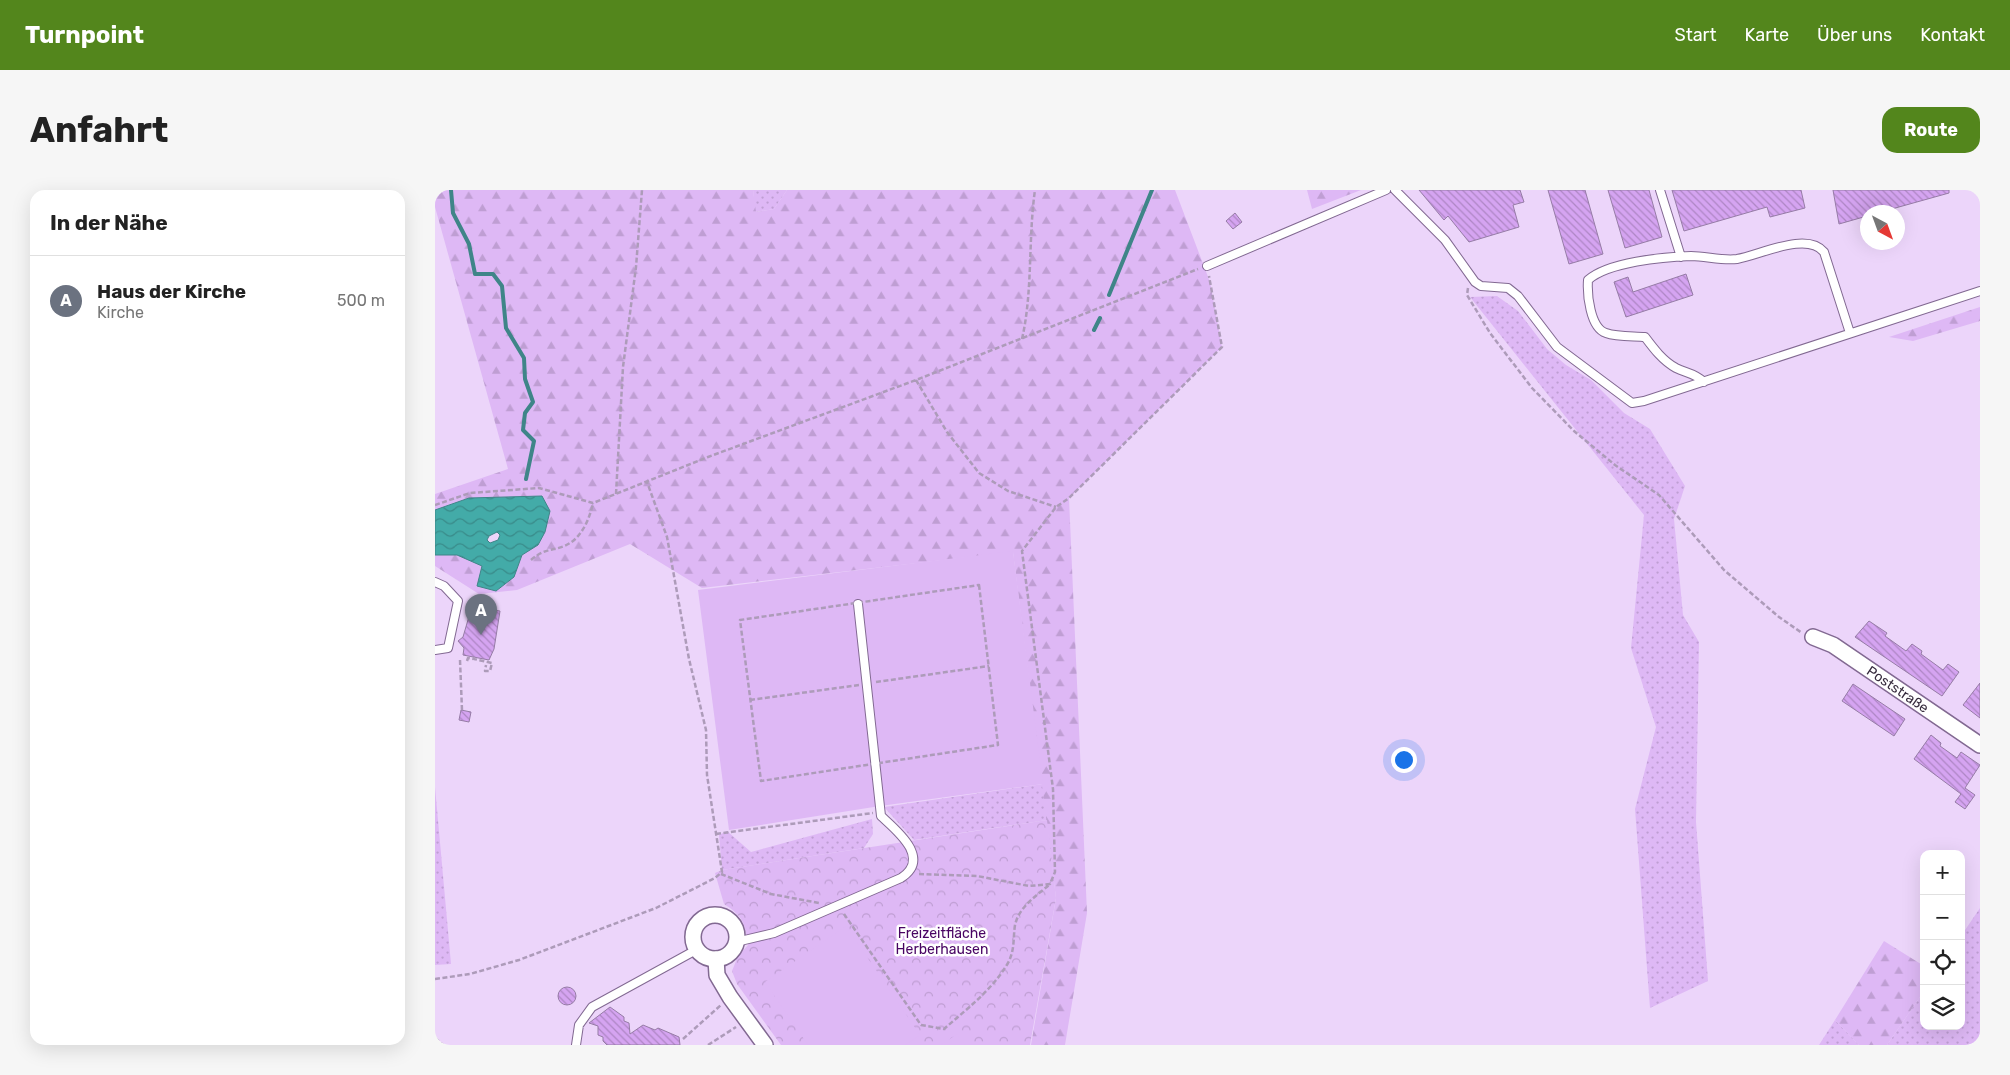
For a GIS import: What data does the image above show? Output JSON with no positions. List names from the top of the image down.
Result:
{
  "streets": {
    "street": ["Poststraße"]
  },
  "parks": ["Freizeitfläche Herberhausen"],
  "north": "bottom right",
  "page": {
    "header": "Turnpoint",
    "nav": [
      "Start",
      "Karte",
      "Über uns",
      "Kontakt"
    ],
    "buttons": "Route",
    "title": "Anfahrt",
    "heading": "In der Nähe",
    "list": [
      {
        "mark": "A",
        "name": "Haus der Kirche",
        "note": "Kirche",
        "value": "500 m"
      }
    ],
    "pins": "A",
    "map_buttons": ["+", "−"]
  }
}
